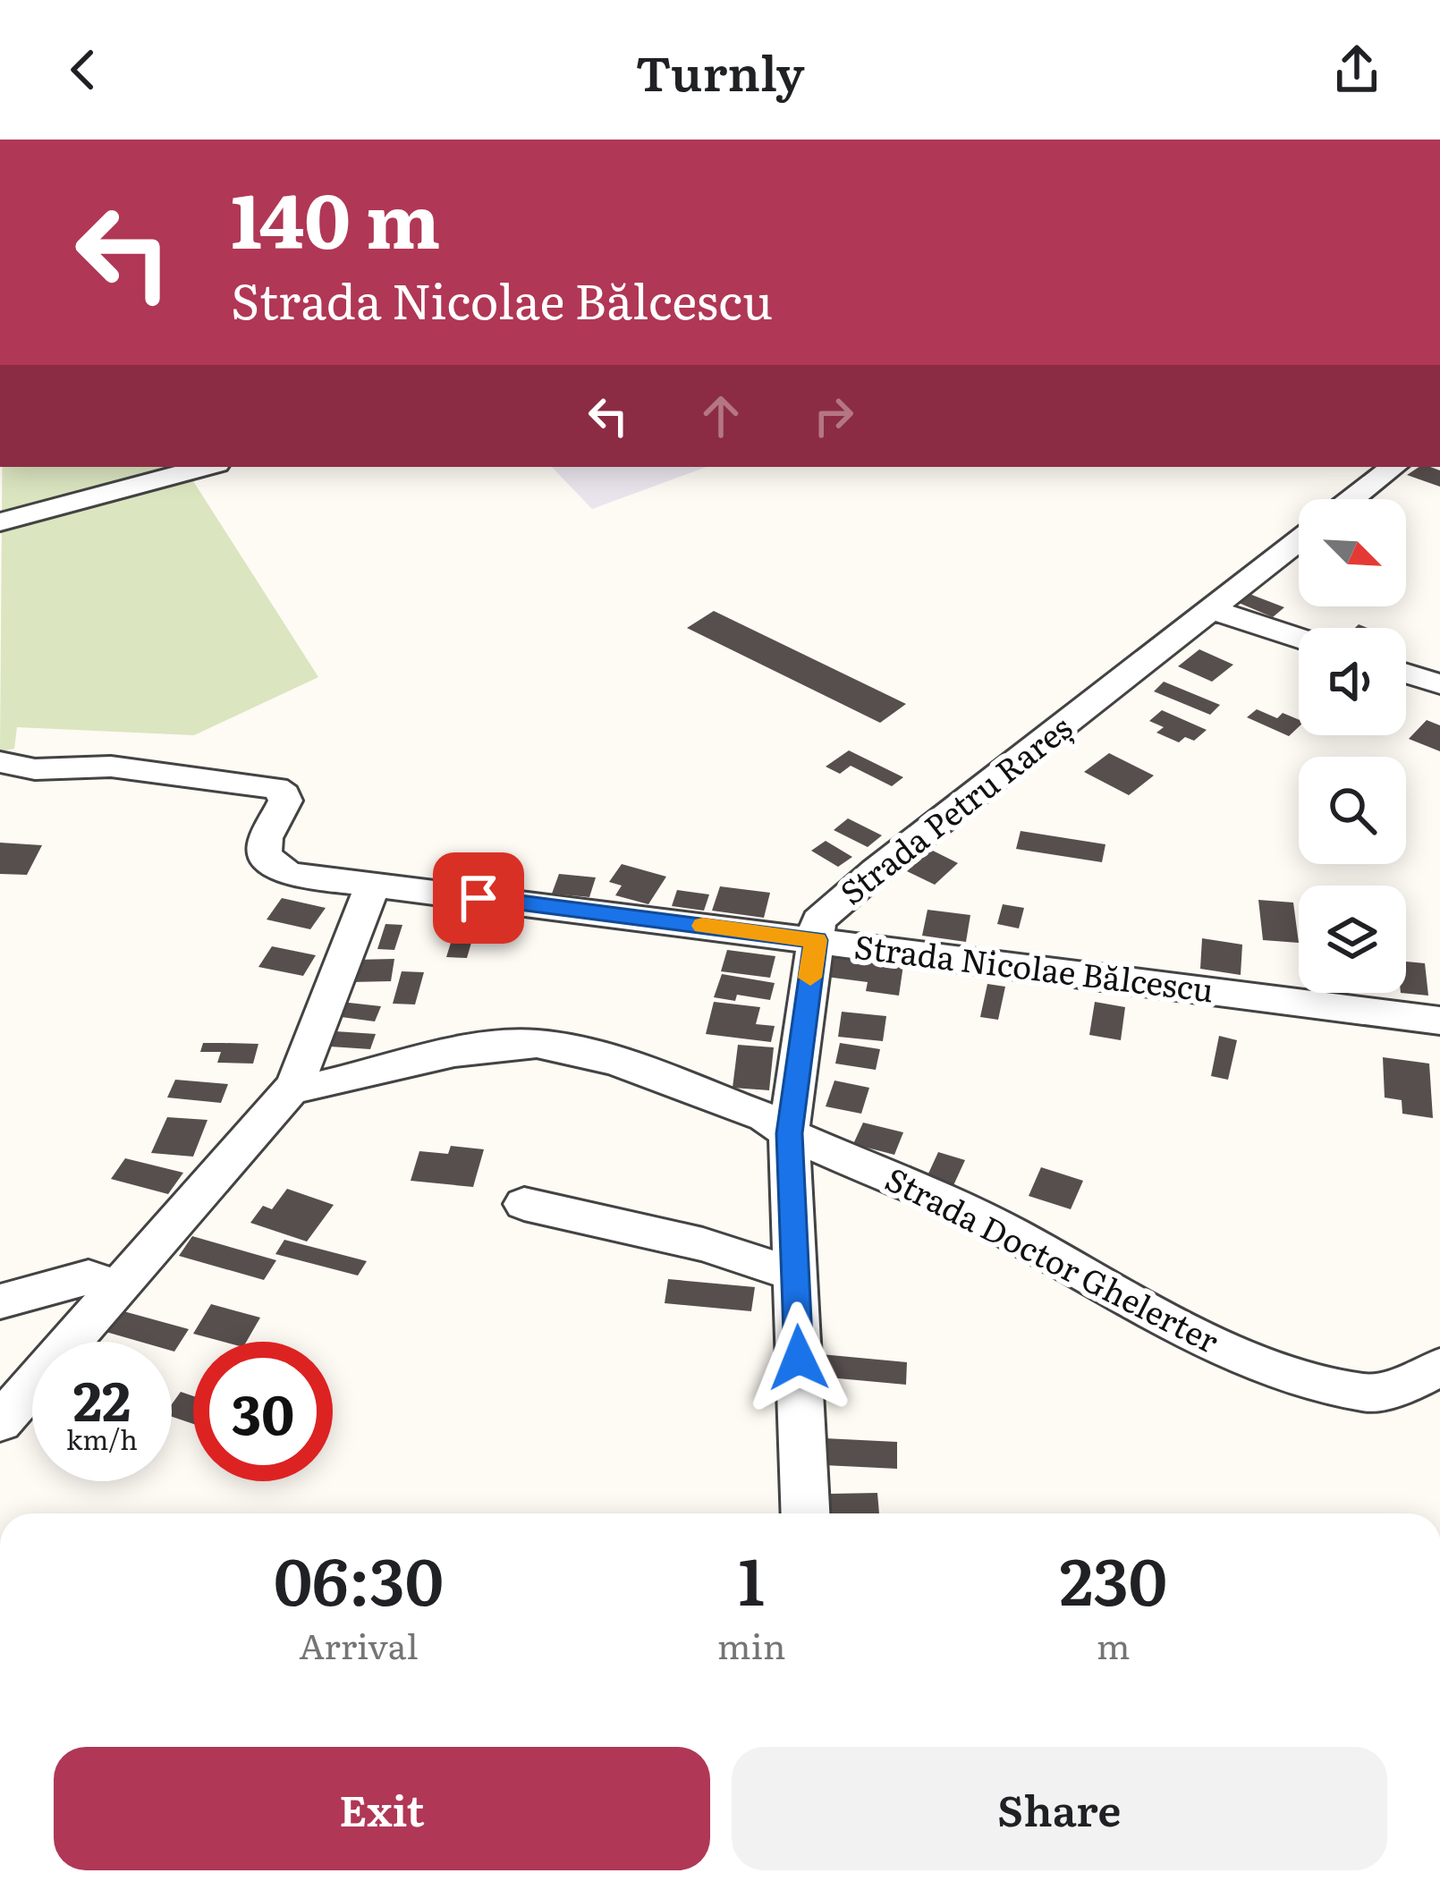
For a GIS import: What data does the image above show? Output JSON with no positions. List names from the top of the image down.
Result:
{
  "streets": {
    "street": ["Strada Petru Rareș", "Strada Nicolae Bălcescu", "Strada Doctor Ghelerter"]
  },
  "crossings": [
    ["Strada Petru Rareș", "Strada Nicolae Bălcescu"],
    ["Strada Petru Rareș", "Strada Doctor Ghelerter"]
  ],
  "north": "bottom right",
  "page": {
    "header": "Turnly",
    "turn": ["140 m", "Strada Nicolae Bălcescu"],
    "speed": "22 km/h",
    "limit": "30",
    "eta": [
      "06:30",
      "Arrival",
      "1",
      "min",
      "230",
      "m"
    ],
    "buttons": ["Exit", "Share"]
  }
}
